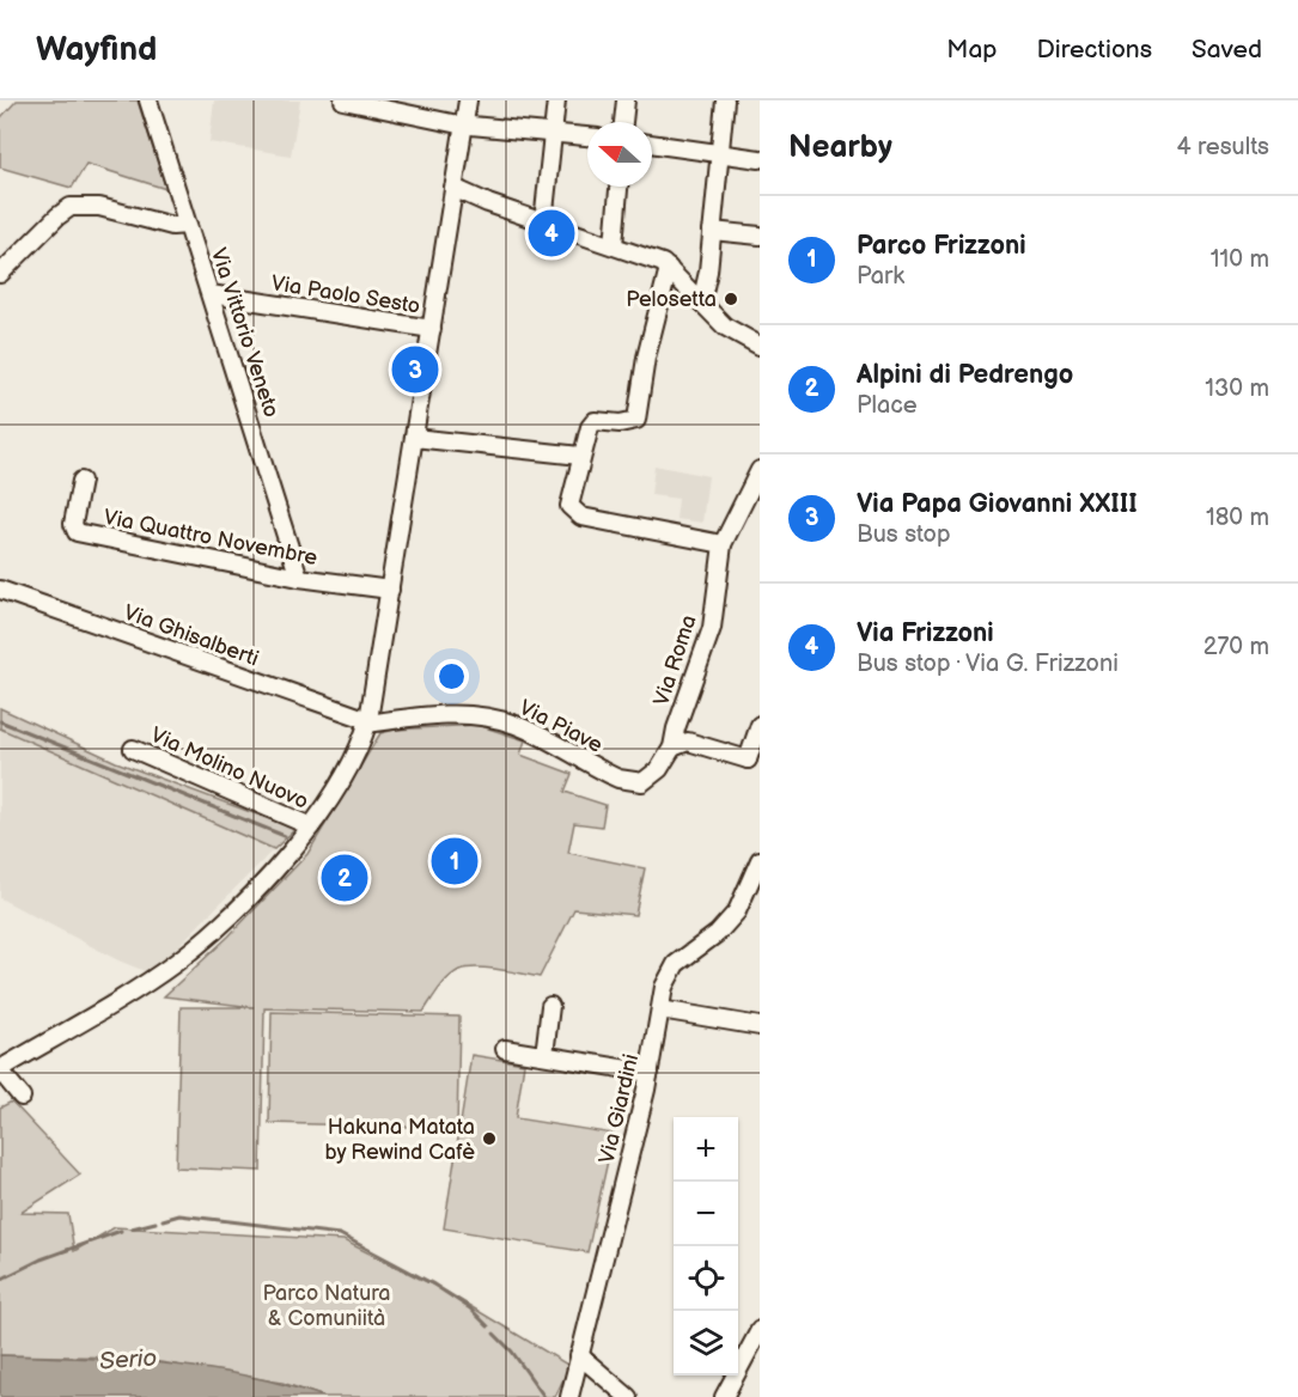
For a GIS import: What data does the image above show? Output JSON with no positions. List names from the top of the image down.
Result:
{
  "streets": {
    "street": [
      "Via Paolo Sesto",
      "Via Vittorio Veneto",
      "Via Quattro Novembre",
      "Via Ghisalberti",
      "Via Roma",
      "Via Piave",
      "Via Molino Nuovo",
      "Via Giardini"
    ]
  },
  "crossings": [
    ["Via Paolo Sesto", "Via Vittorio Veneto"],
    ["Via Vittorio Veneto", "Via Quattro Novembre"],
    ["Via Ghisalberti", "Via Piave"],
    ["Via Roma", "Via Piave"]
  ],
  "water": ["Serio"],
  "parks": ["Parco Natura & Comuniità"],
  "places": ["Pelosetta", "Hakuna Matata by Rewind Cafè"],
  "north": "left",
  "page": {
    "header": "Wayfind",
    "nav": ["Map", "Directions", "Saved"],
    "heading": ["Nearby", "4 results"],
    "list": [
      {
        "mark": "1",
        "name": "Parco Frizzoni",
        "note": "Park",
        "value": "110 m"
      },
      {
        "mark": "2",
        "name": "Alpini di Pedrengo",
        "note": "Place",
        "value": "130 m"
      },
      {
        "mark": "3",
        "name": "Via Papa Giovanni XXIII",
        "note": "Bus stop",
        "value": "180 m"
      },
      {
        "mark": "4",
        "name": "Via Frizzoni",
        "note": "Bus stop · Via G. Frizzoni",
        "value": "270 m"
      }
    ],
    "pins": [
      "4",
      "3",
      "1",
      "2"
    ],
    "map_buttons": ["+", "−"]
  }
}
